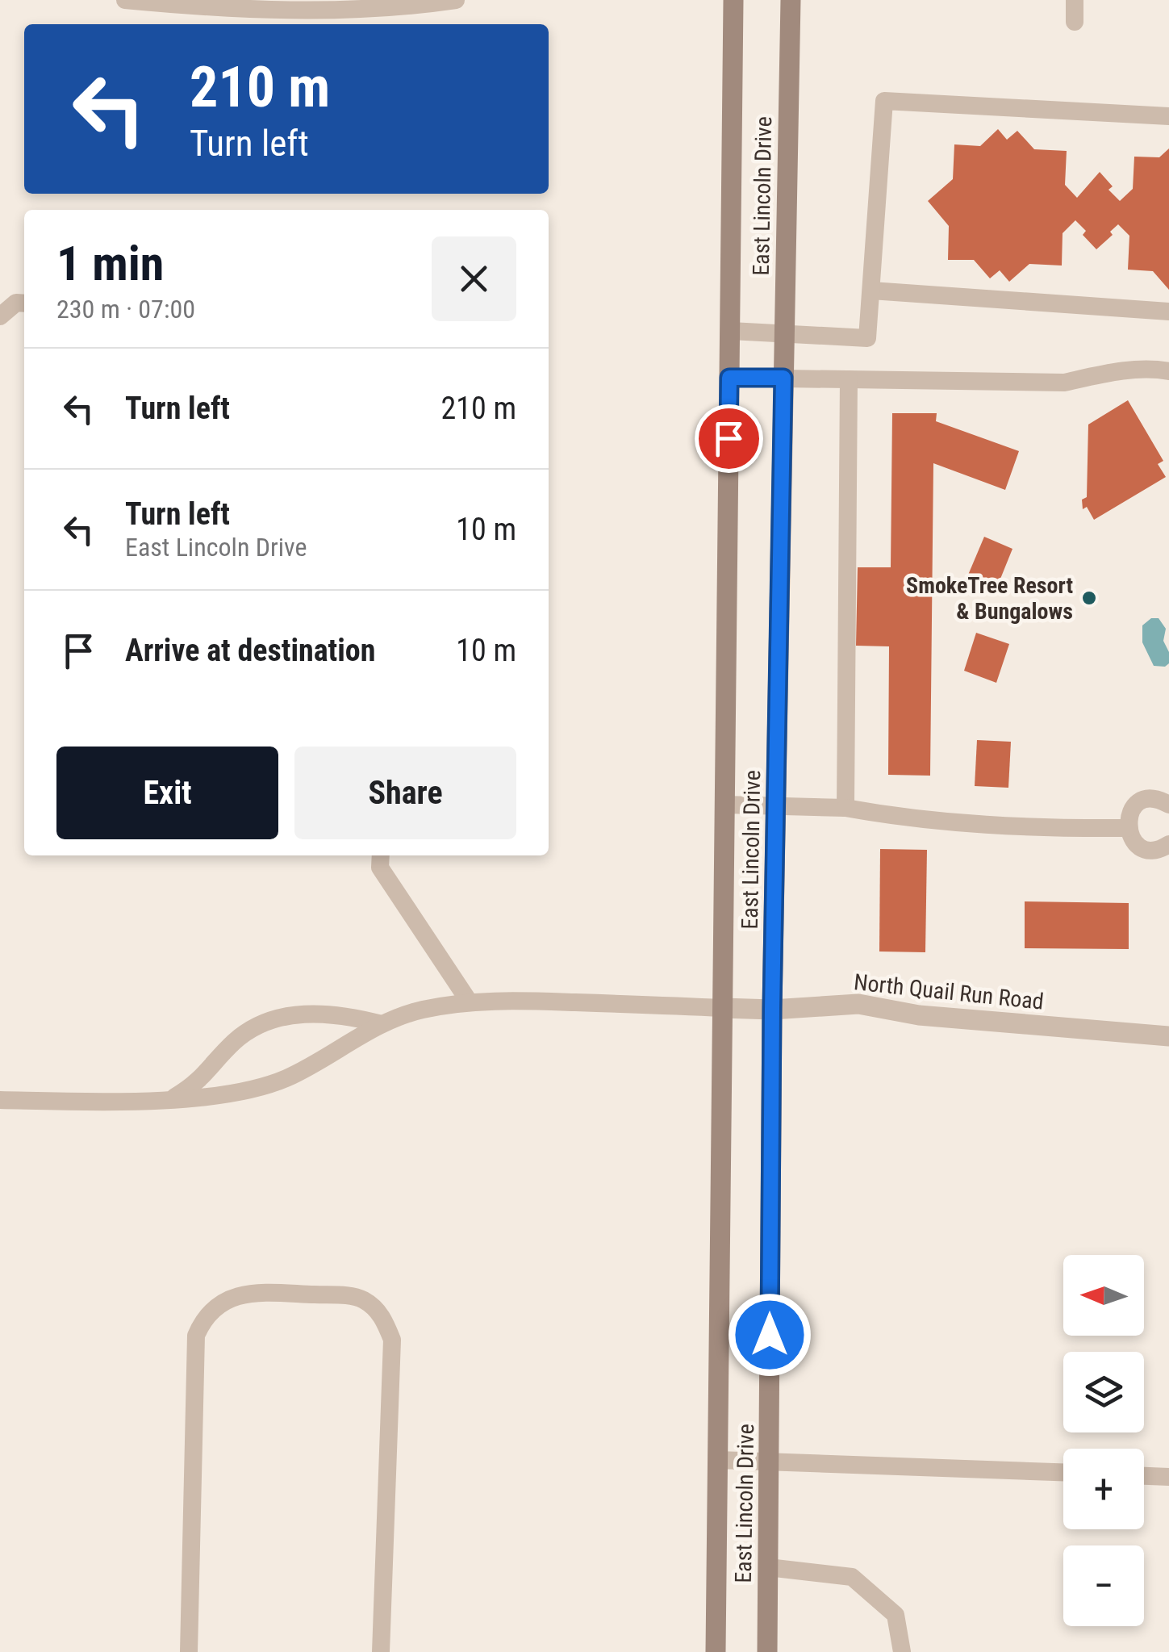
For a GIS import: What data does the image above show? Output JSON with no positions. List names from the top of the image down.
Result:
{
  "streets": {
    "main road": ["East Lincoln Drive"],
    "street": ["North Quail Run Road"]
  },
  "crossings": [
    ["East Lincoln Drive", "North Quail Run Road"]
  ],
  "places": ["SmokeTree Resort & Bungalows"],
  "north": "left",
  "page": {
    "turn": ["210 m", "Turn left"],
    "heading": ["1 min", "230 m · 07:00"],
    "list": [
      {
        "name": "Turn left",
        "value": "210 m"
      },
      {
        "name": "Turn left",
        "note": "East Lincoln Drive",
        "value": "10 m"
      },
      {
        "name": "Arrive at destination",
        "value": "10 m"
      }
    ],
    "buttons": ["Exit", "Share"],
    "map_buttons": ["+", "−"]
  }
}
